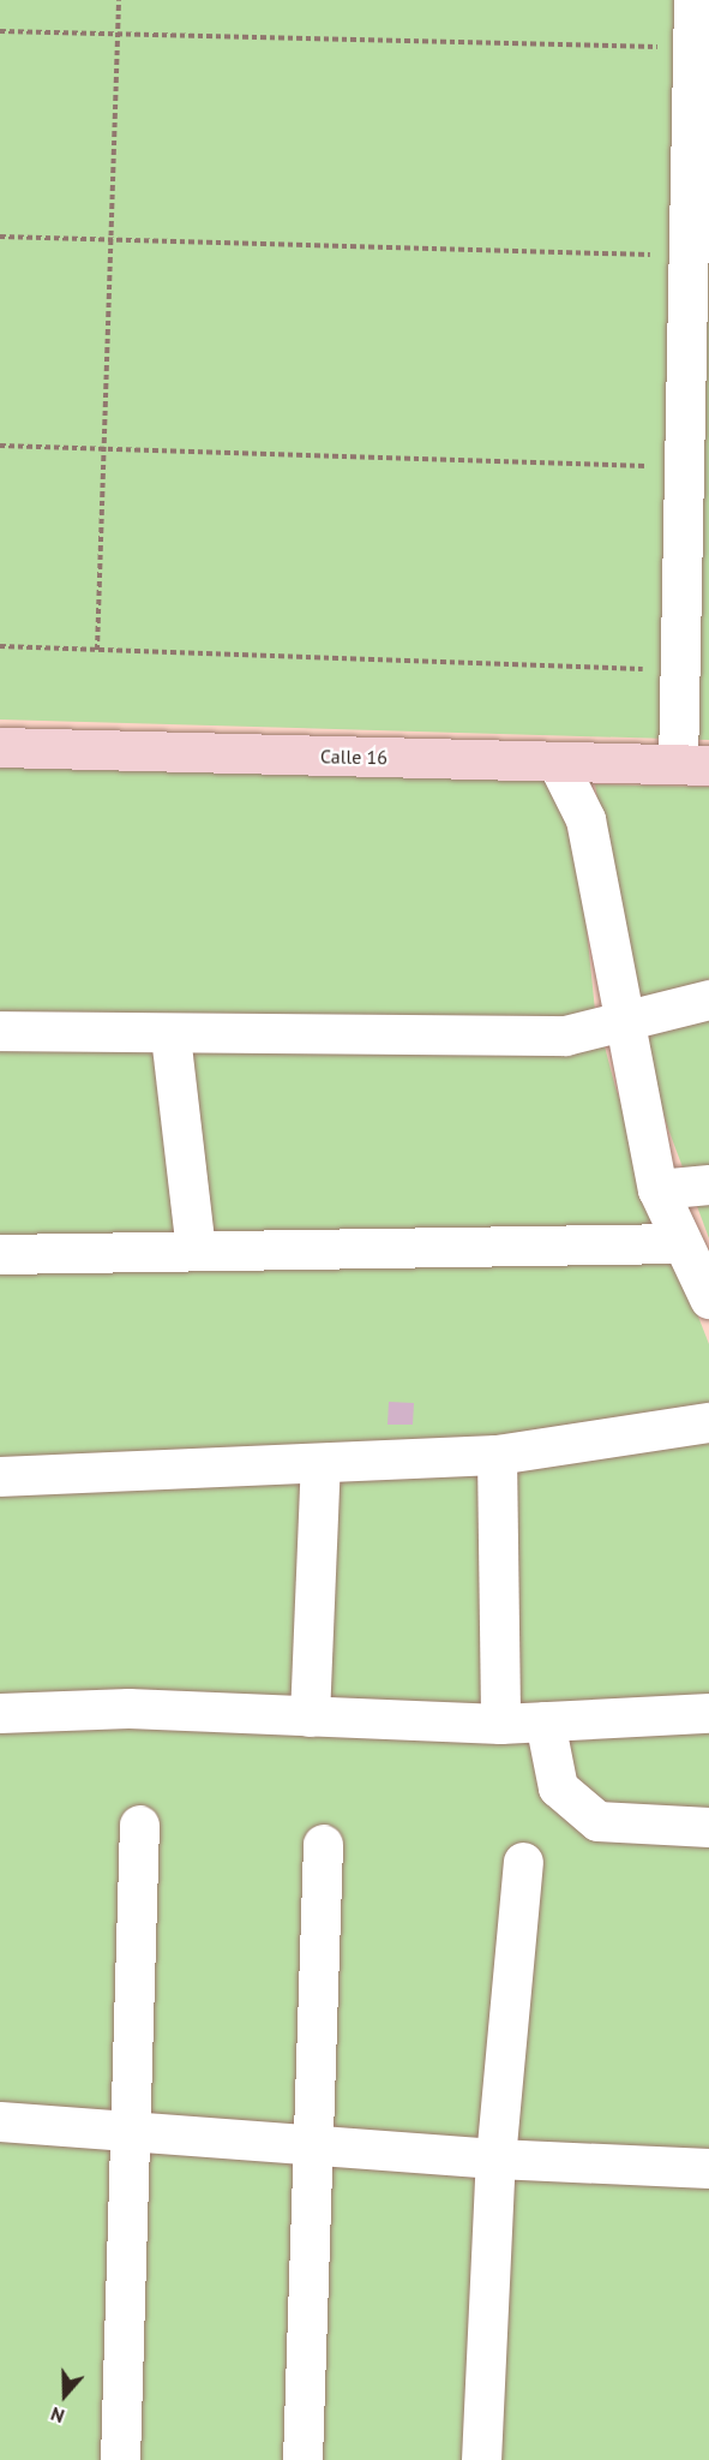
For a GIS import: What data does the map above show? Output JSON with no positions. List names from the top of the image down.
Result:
{
  "streets": {
    "street": ["Calle 16"]
  },
  "north": "bottom"
}
